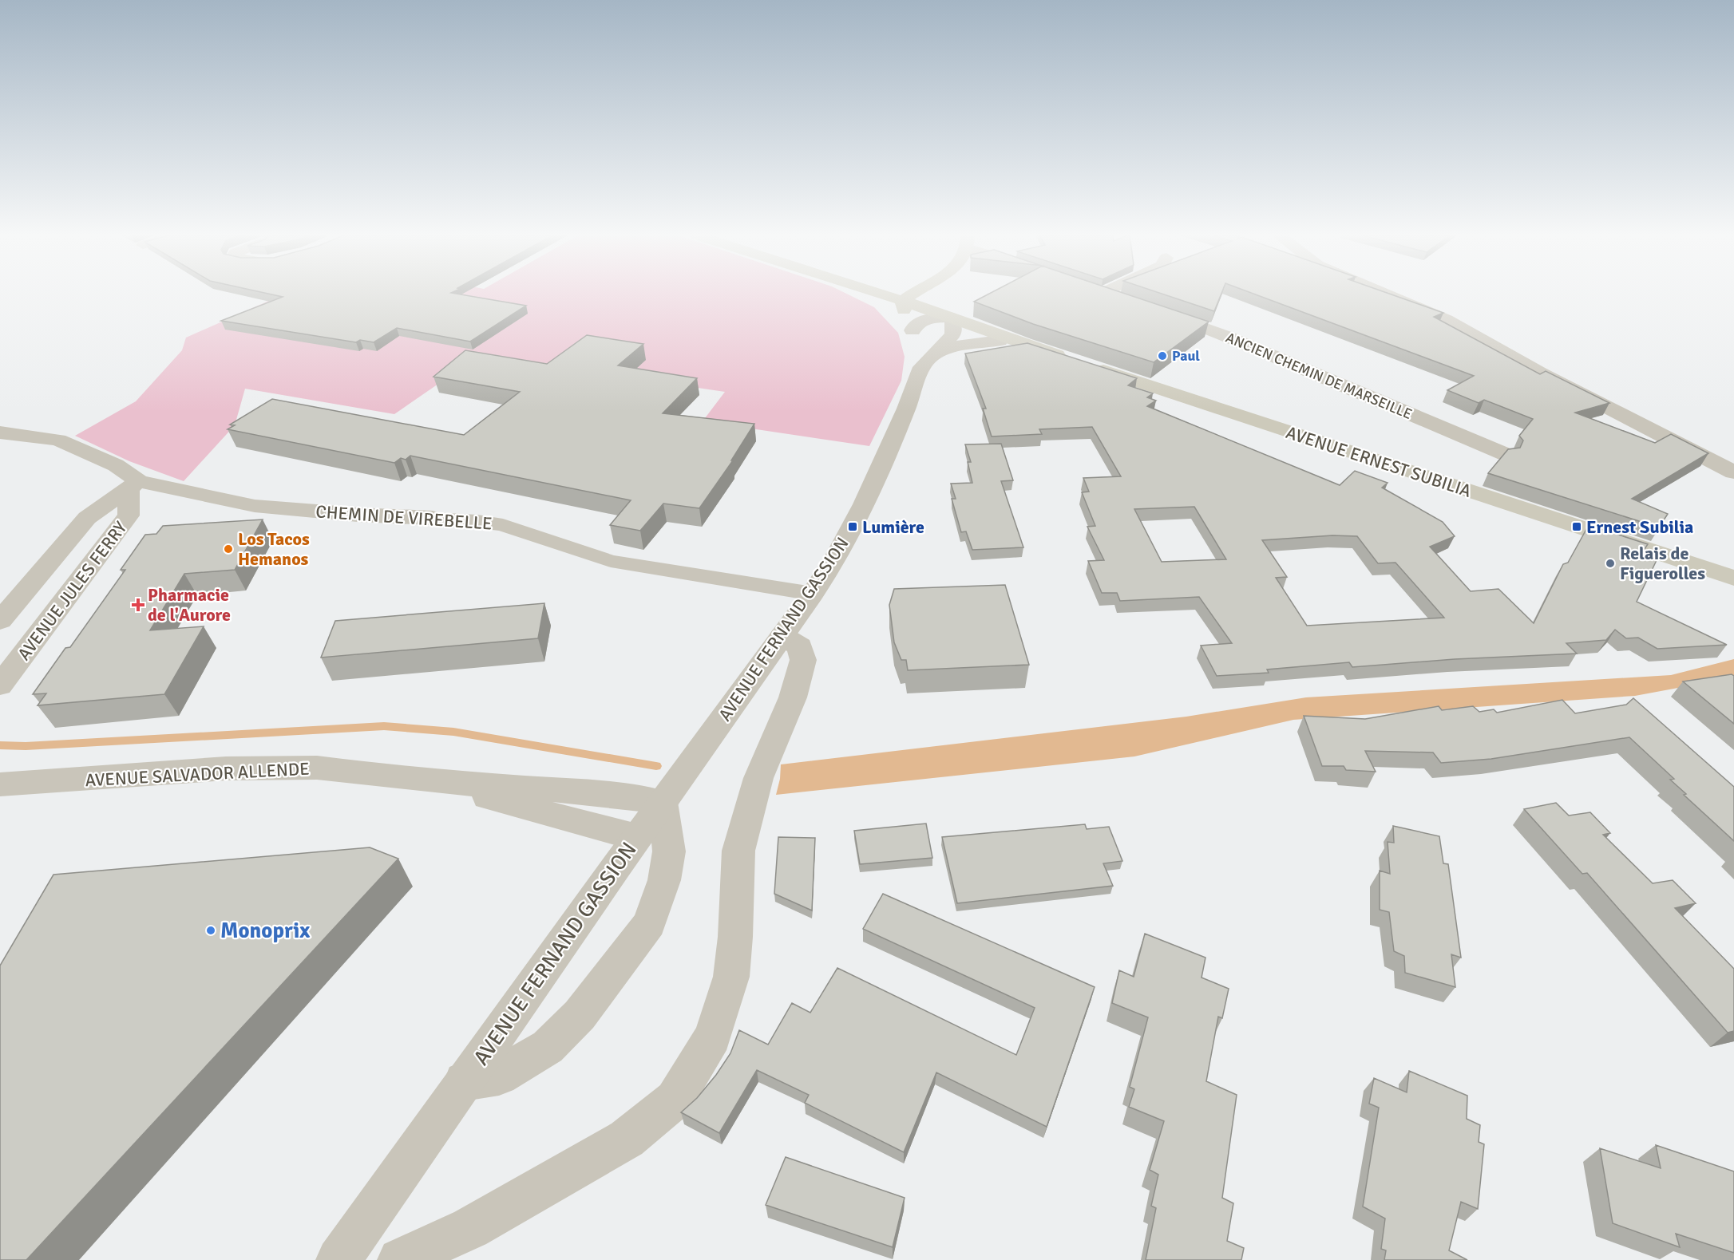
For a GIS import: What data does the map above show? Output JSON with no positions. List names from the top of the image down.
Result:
{
  "streets": {
    "main road": ["AVENUE ERNEST SUBILIA"],
    "street": [
      "ANCIEN CHEMIN DE MARSEILLE",
      "CHEMIN DE VIREBELLE",
      "AVENUE JULES FERRY",
      "AVENUE FERNAND GASSION",
      "AVENUE SALVADOR ALLENDE"
    ]
  },
  "crossings": [
    ["AVENUE ERNEST SUBILIA", "AVENUE FERNAND GASSION"],
    ["CHEMIN DE VIREBELLE", "AVENUE JULES FERRY"],
    ["CHEMIN DE VIREBELLE", "AVENUE FERNAND GASSION"],
    ["AVENUE FERNAND GASSION", "AVENUE SALVADOR ALLENDE"]
  ],
  "places": {
    "other": [
      "Paul",
      "Los Tacos Hemanos",
      "Relais de Figuerolles",
      "Monoprix"
    ],
    "transit": ["Lumière", "Ernest Subilia"],
    "health": ["Pharmacie de l'Aurore"]
  }
}
